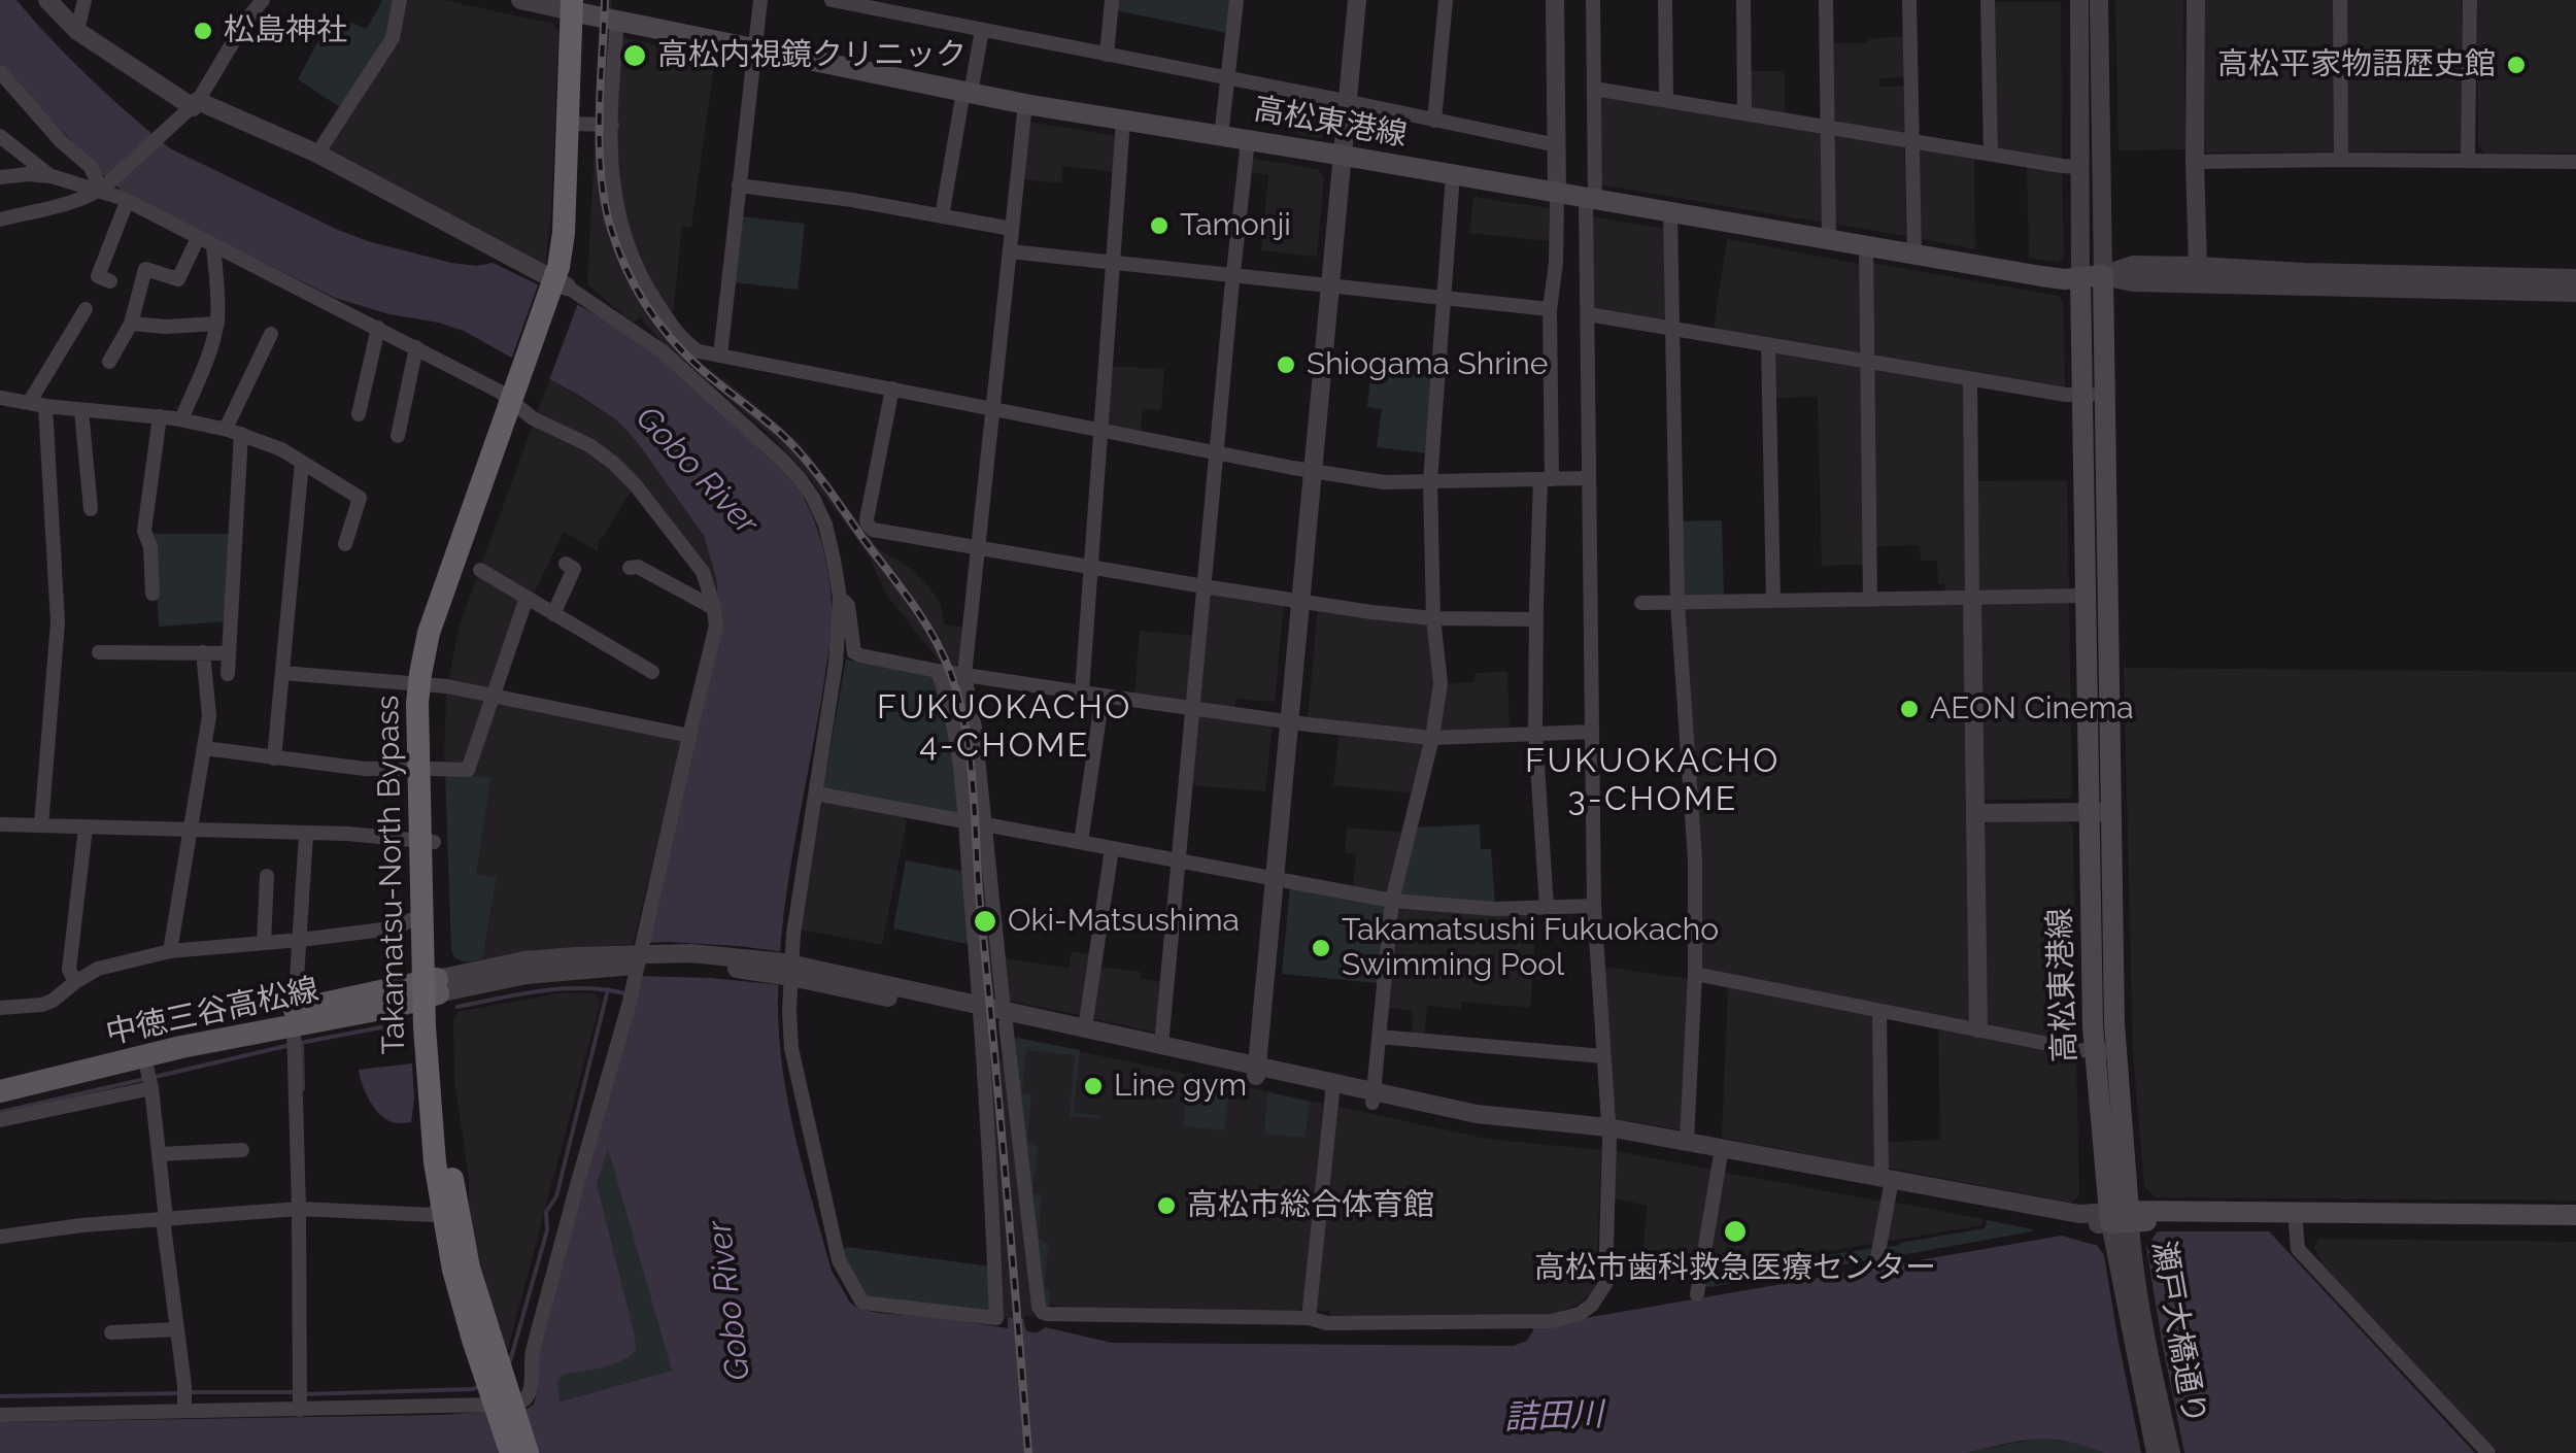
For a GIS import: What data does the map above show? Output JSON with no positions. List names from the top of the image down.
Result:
{
  "streets": {
    "highway": ["Takamatsu-North Bypass"],
    "main road": ["高松東港線", "中徳三谷高松線"],
    "street": ["瀬戸大橋通り"]
  },
  "crossings": [
    ["高松東港線", "Takamatsu-North Bypass"],
    ["高松東港線", "瀬戸大橋通り"],
    ["Takamatsu-North Bypass", "中徳三谷高松線"]
  ],
  "districts": ["FUKUOKACHO 4-CHOME", "FUKUOKACHO 3-CHOME"],
  "water": ["Gobo River", "詰田川"],
  "places": [
    "松島神社",
    "高松内視鏡クリニック",
    "高松平家物語歴史館",
    "Tamonji",
    "Shiogama Shrine",
    "AEON Cinema",
    "Oki-Matsushima",
    "Takamatsushi Fukuokacho Swimming Pool",
    "Line gym",
    "高松市総合体育館",
    "高松市歯科救急医療センター"
  ]
}
